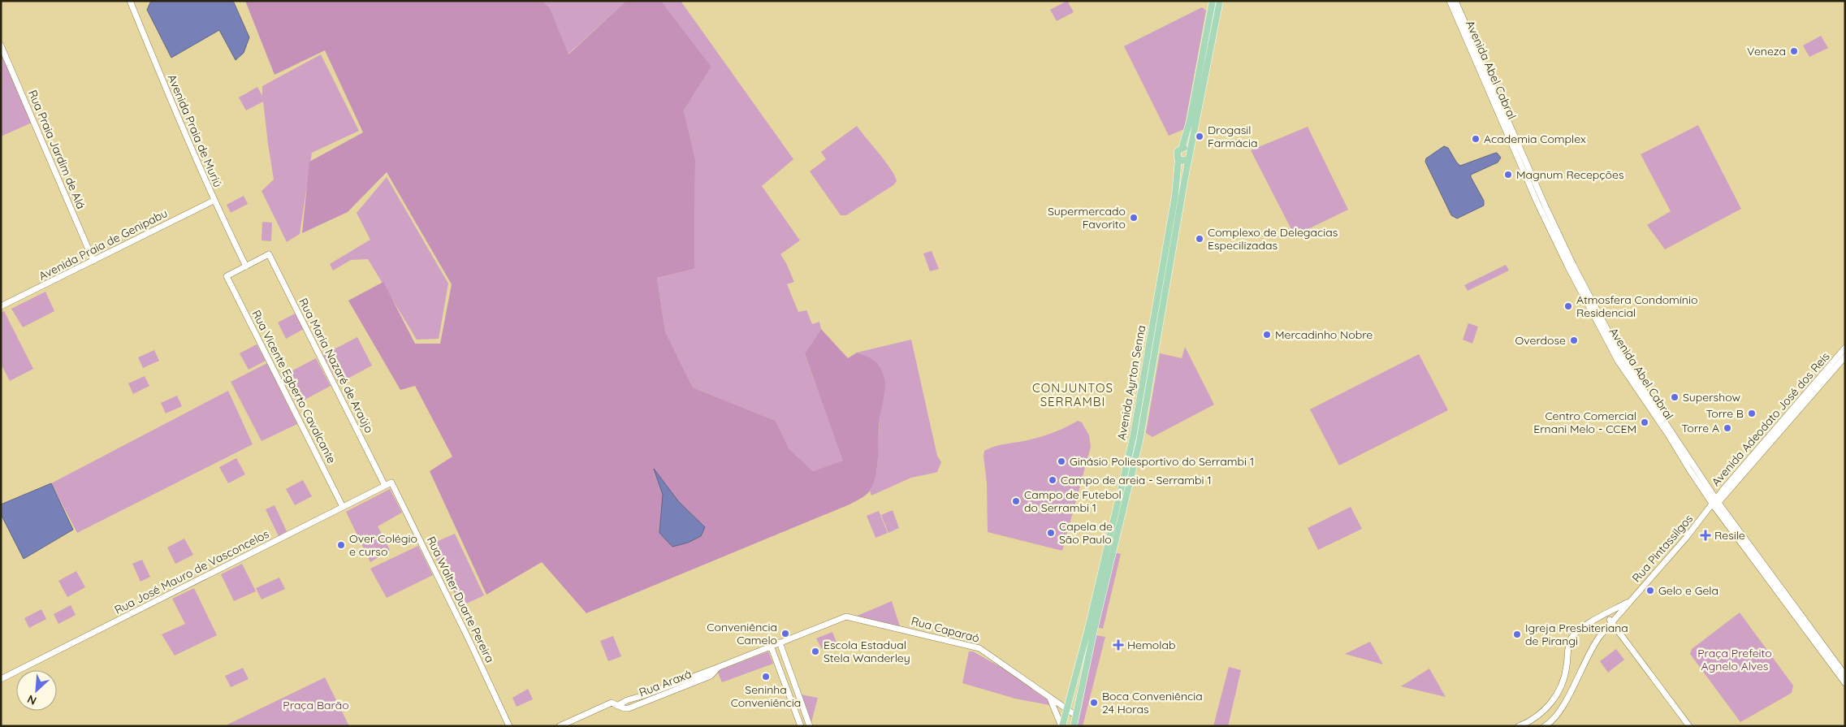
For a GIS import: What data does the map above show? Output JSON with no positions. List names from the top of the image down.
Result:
{
  "streets": {
    "main road": [
      "Avenida Abel Cabral",
      "Avenida Praia de Muriú",
      "Rua Praia Jardim de Alá",
      "Avenida Praia de Genipabu",
      "Rua Maria Nazaré de Araújo",
      "Avenida Ayrton Senna",
      "Rua Vicente Egberto Cavalcante",
      "Avenida Adeodato José dos Reis",
      "Rua Pintassilgos",
      "Rua José Mauro de Vasconcelos",
      "Rua Walter Duarte Pereira",
      "Rua Caparaó",
      "Rua Araxá"
    ]
  },
  "crossings": [
    ["Avenida Abel Cabral", "Avenida Adeodato José dos Reis"],
    ["Avenida Abel Cabral", "Rua Pintassilgos"],
    ["Avenida Praia de Muriú", "Avenida Praia de Genipabu"],
    ["Avenida Praia de Muriú", "Rua Maria Nazaré de Araújo"],
    ["Avenida Praia de Muriú", "Rua Vicente Egberto Cavalcante"],
    ["Rua Praia Jardim de Alá", "Avenida Praia de Genipabu"],
    ["Rua Maria Nazaré de Araújo", "Rua Vicente Egberto Cavalcante"],
    ["Rua Maria Nazaré de Araújo", "Rua José Mauro de Vasconcelos"],
    ["Avenida Ayrton Senna", "Rua Caparaó"],
    ["Rua Vicente Egberto Cavalcante", "Rua José Mauro de Vasconcelos"],
    ["Avenida Adeodato José dos Reis", "Rua Pintassilgos"],
    ["Rua José Mauro de Vasconcelos", "Rua Walter Duarte Pereira"],
    ["Rua Caparaó", "Rua Araxá"]
  ],
  "districts": ["CONJUNTOS SERRAMBI"],
  "parks": ["Praça Prefeito Agnelo Alves", "Praça Barão"],
  "places": {
    "other": [
      "Veneza",
      "Drogasil Farmácia",
      "Academia Complex",
      "Magnum Recepções",
      "Supermercado Favorito",
      "Complexo de Delegacias Especilizadas",
      "Atmosfera Condomínio Residencial",
      "Mercadinho Nobre",
      "Overdose",
      "Supershow",
      "Torre B",
      "Centro Comercial Ernani Melo - CCEM",
      "Torre A",
      "Ginásio Poliesportivo do Serrambi 1",
      "Campo de areia - Serrambi 1",
      "Campo de Futebol do Serrambi 1",
      "Capela de São Paulo",
      "Over Colégio e curso",
      "Gelo e Gela",
      "Conveniência Camelo",
      "Igreja Presbiteriana de Pirangi",
      "Escola Estadual Stela Wanderley",
      "Seninha Conveniência",
      "Boca Conveniência 24 Horas"
    ],
    "health": ["Resile", "Hemolab"]
  },
  "north": "bottom left"
}
